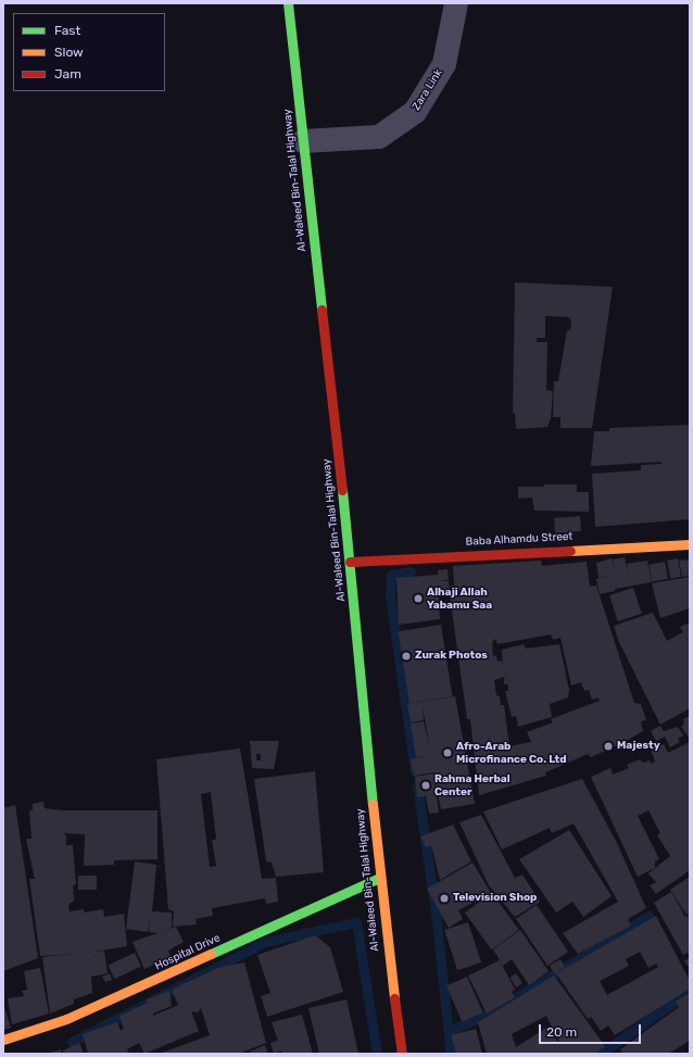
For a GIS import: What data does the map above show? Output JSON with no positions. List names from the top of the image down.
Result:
{
  "streets": {
    "street": [
      "Zara Link",
      "Al-Waleed Bin-Talal Highway",
      "Baba Alhamdu Street",
      "Hospital Drive"
    ]
  },
  "crossings": [
    ["Zara Link", "Al-Waleed Bin-Talal Highway"],
    ["Al-Waleed Bin-Talal Highway", "Baba Alhamdu Street"],
    ["Al-Waleed Bin-Talal Highway", "Hospital Drive"]
  ],
  "places": [
    "Alhaji Allah Yabamu Saa",
    "Zurak Photos",
    "Majesty",
    "Afro-Arab Microfinance Co. Ltd",
    "Rahma Herbal Center",
    "Television Shop"
  ],
  "legend": ["Fast", "Slow", "Jam"],
  "scale_bar": "20 m"
}
